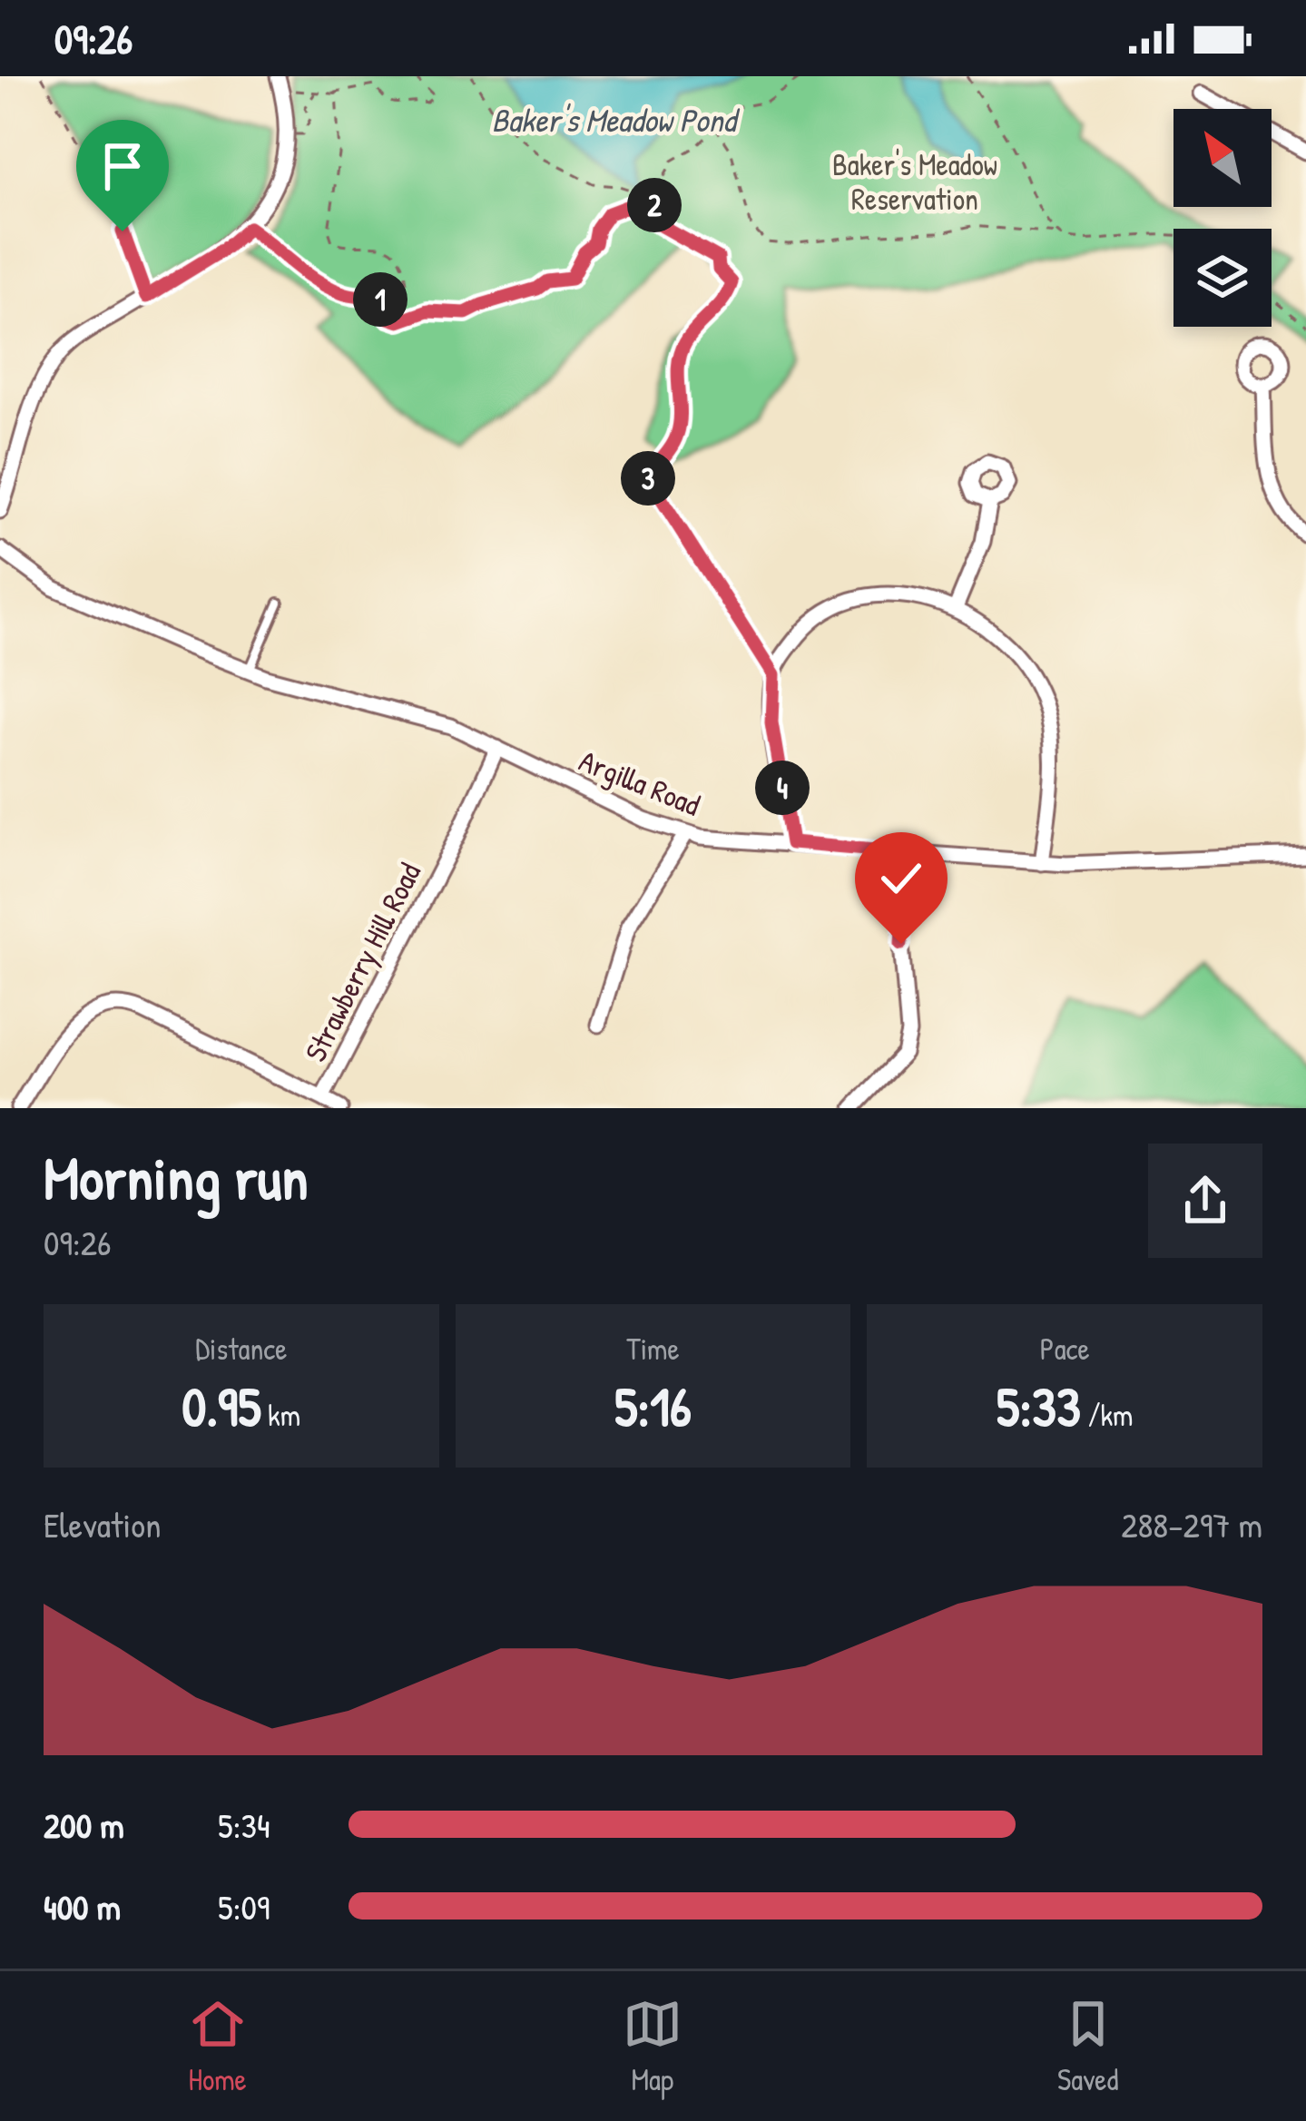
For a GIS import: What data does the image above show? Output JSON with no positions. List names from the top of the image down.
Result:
{
  "streets": {
    "street": ["Argilla Road", "Strawberry Hill Road"]
  },
  "crossings": [
    ["Argilla Road", "Strawberry Hill Road"]
  ],
  "water": ["Baker's Meadow Pond"],
  "parks": ["Baker's Meadow Reservation"],
  "north": "top left",
  "page": {
    "status": "09:26",
    "pins": [
      "2",
      "1",
      "3",
      "4"
    ],
    "heading": ["Morning run", "09:26"],
    "stats": [
      ["Distance", "0.95 km"],
      ["Time", "5:16"],
      ["Pace", "5:33 /km"]
    ],
    "chart": ["Elevation", "288–297 m"],
    "list": [
      {
        "name": "200 m",
        "note": "5:34"
      },
      {
        "name": "400 m",
        "note": "5:09"
      }
    ],
    "tabs": ["Home", "Map", "Saved"]
  }
}
